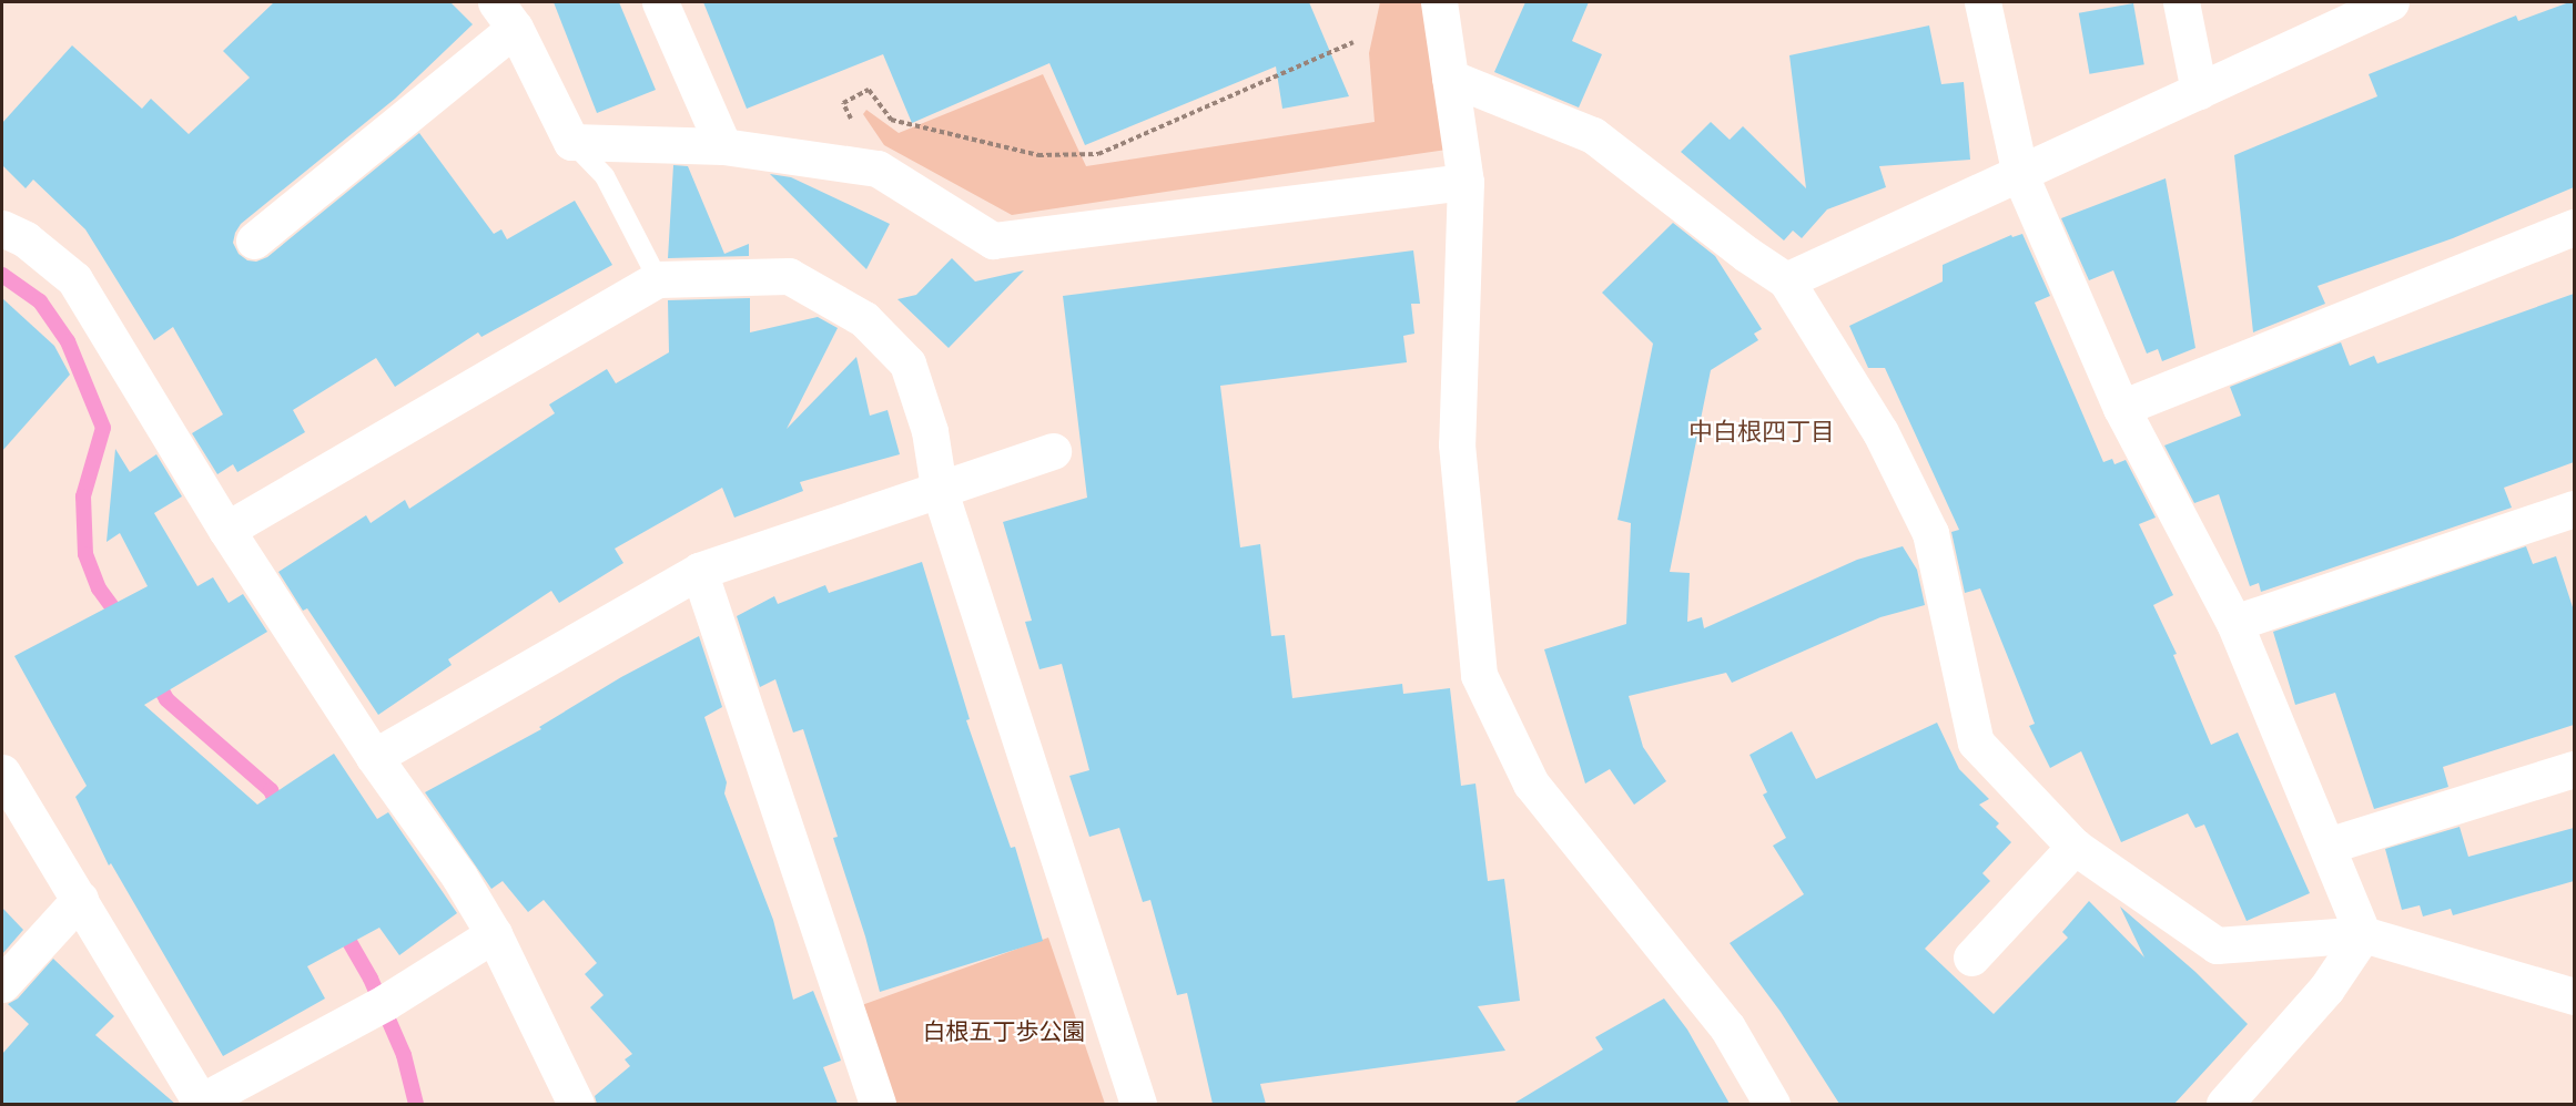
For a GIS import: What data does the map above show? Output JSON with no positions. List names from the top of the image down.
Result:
{
  "districts": ["中白根四丁目"],
  "parks": ["白根五丁歩公園"]
}
